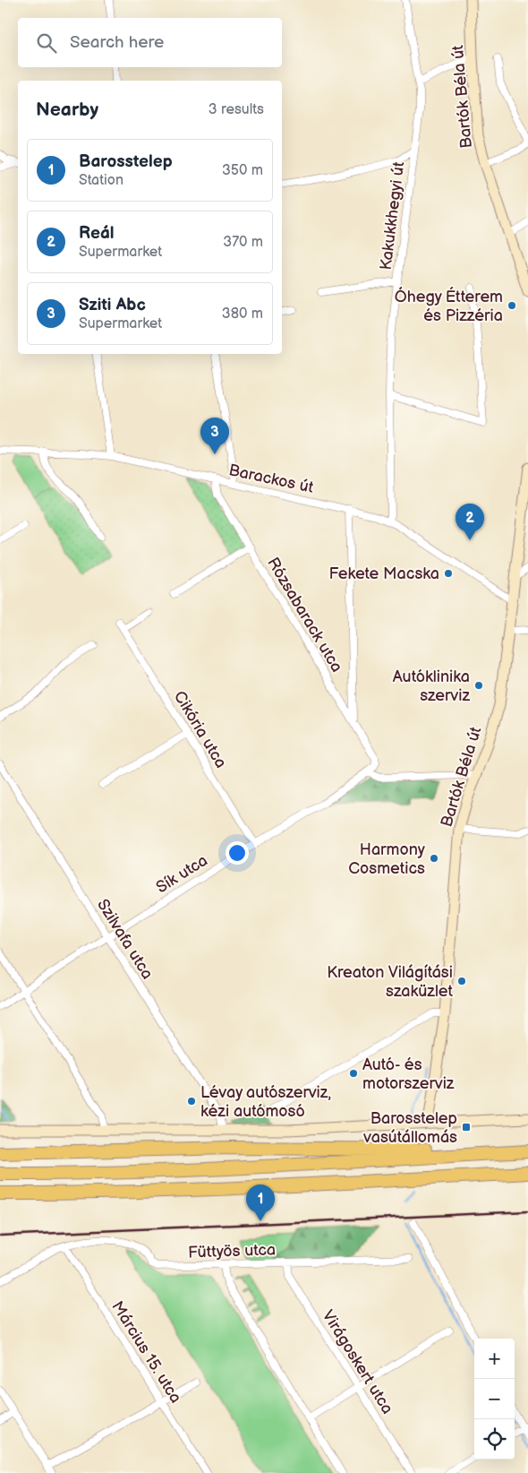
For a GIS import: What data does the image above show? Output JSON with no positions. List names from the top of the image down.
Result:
{
  "streets": {
    "street": [
      "Bartók Béla út",
      "Kakukkhegyi út",
      "Barackos út",
      "Rózsabarack utca",
      "Cikória utca",
      "Sík utca",
      "Szilvafa utca",
      "Füttyös utca",
      "Március 15. utca",
      "Virágoskert utca"
    ]
  },
  "crossings": [
    ["Bartók Béla út", "Barackos út"],
    ["Kakukkhegyi út", "Barackos út"],
    ["Barackos út", "Rózsabarack utca"],
    ["Rózsabarack utca", "Sík utca"],
    ["Cikória utca", "Sík utca"],
    ["Sík utca", "Szilvafa utca"],
    ["Füttyös utca", "Március 15. utca"],
    ["Füttyös utca", "Virágoskert utca"]
  ],
  "places": {
    "other": [
      "Óhegy Étterem és Pizzéria",
      "Fekete Macska",
      "Autóklinika szerviz",
      "Harmony Cosmetics",
      "Kreaton Világítási szaküzlet",
      "Autó- és motorszerviz",
      "Lévay autószerviz, kézi autómosó"
    ],
    "transit": ["Barosstelep vasútállomás"]
  },
  "page": {
    "search": "Search here",
    "heading": ["Nearby", "3 results"],
    "list": [
      {
        "mark": "1",
        "name": "Barosstelep",
        "note": "Station",
        "value": "350 m"
      },
      {
        "mark": "2",
        "name": "Reál",
        "note": "Supermarket",
        "value": "370 m"
      },
      {
        "mark": "3",
        "name": "Sziti Abc",
        "note": "Supermarket",
        "value": "380 m"
      }
    ],
    "pins": ["3", "2", "1"],
    "map_buttons": ["+", "−"]
  }
}
